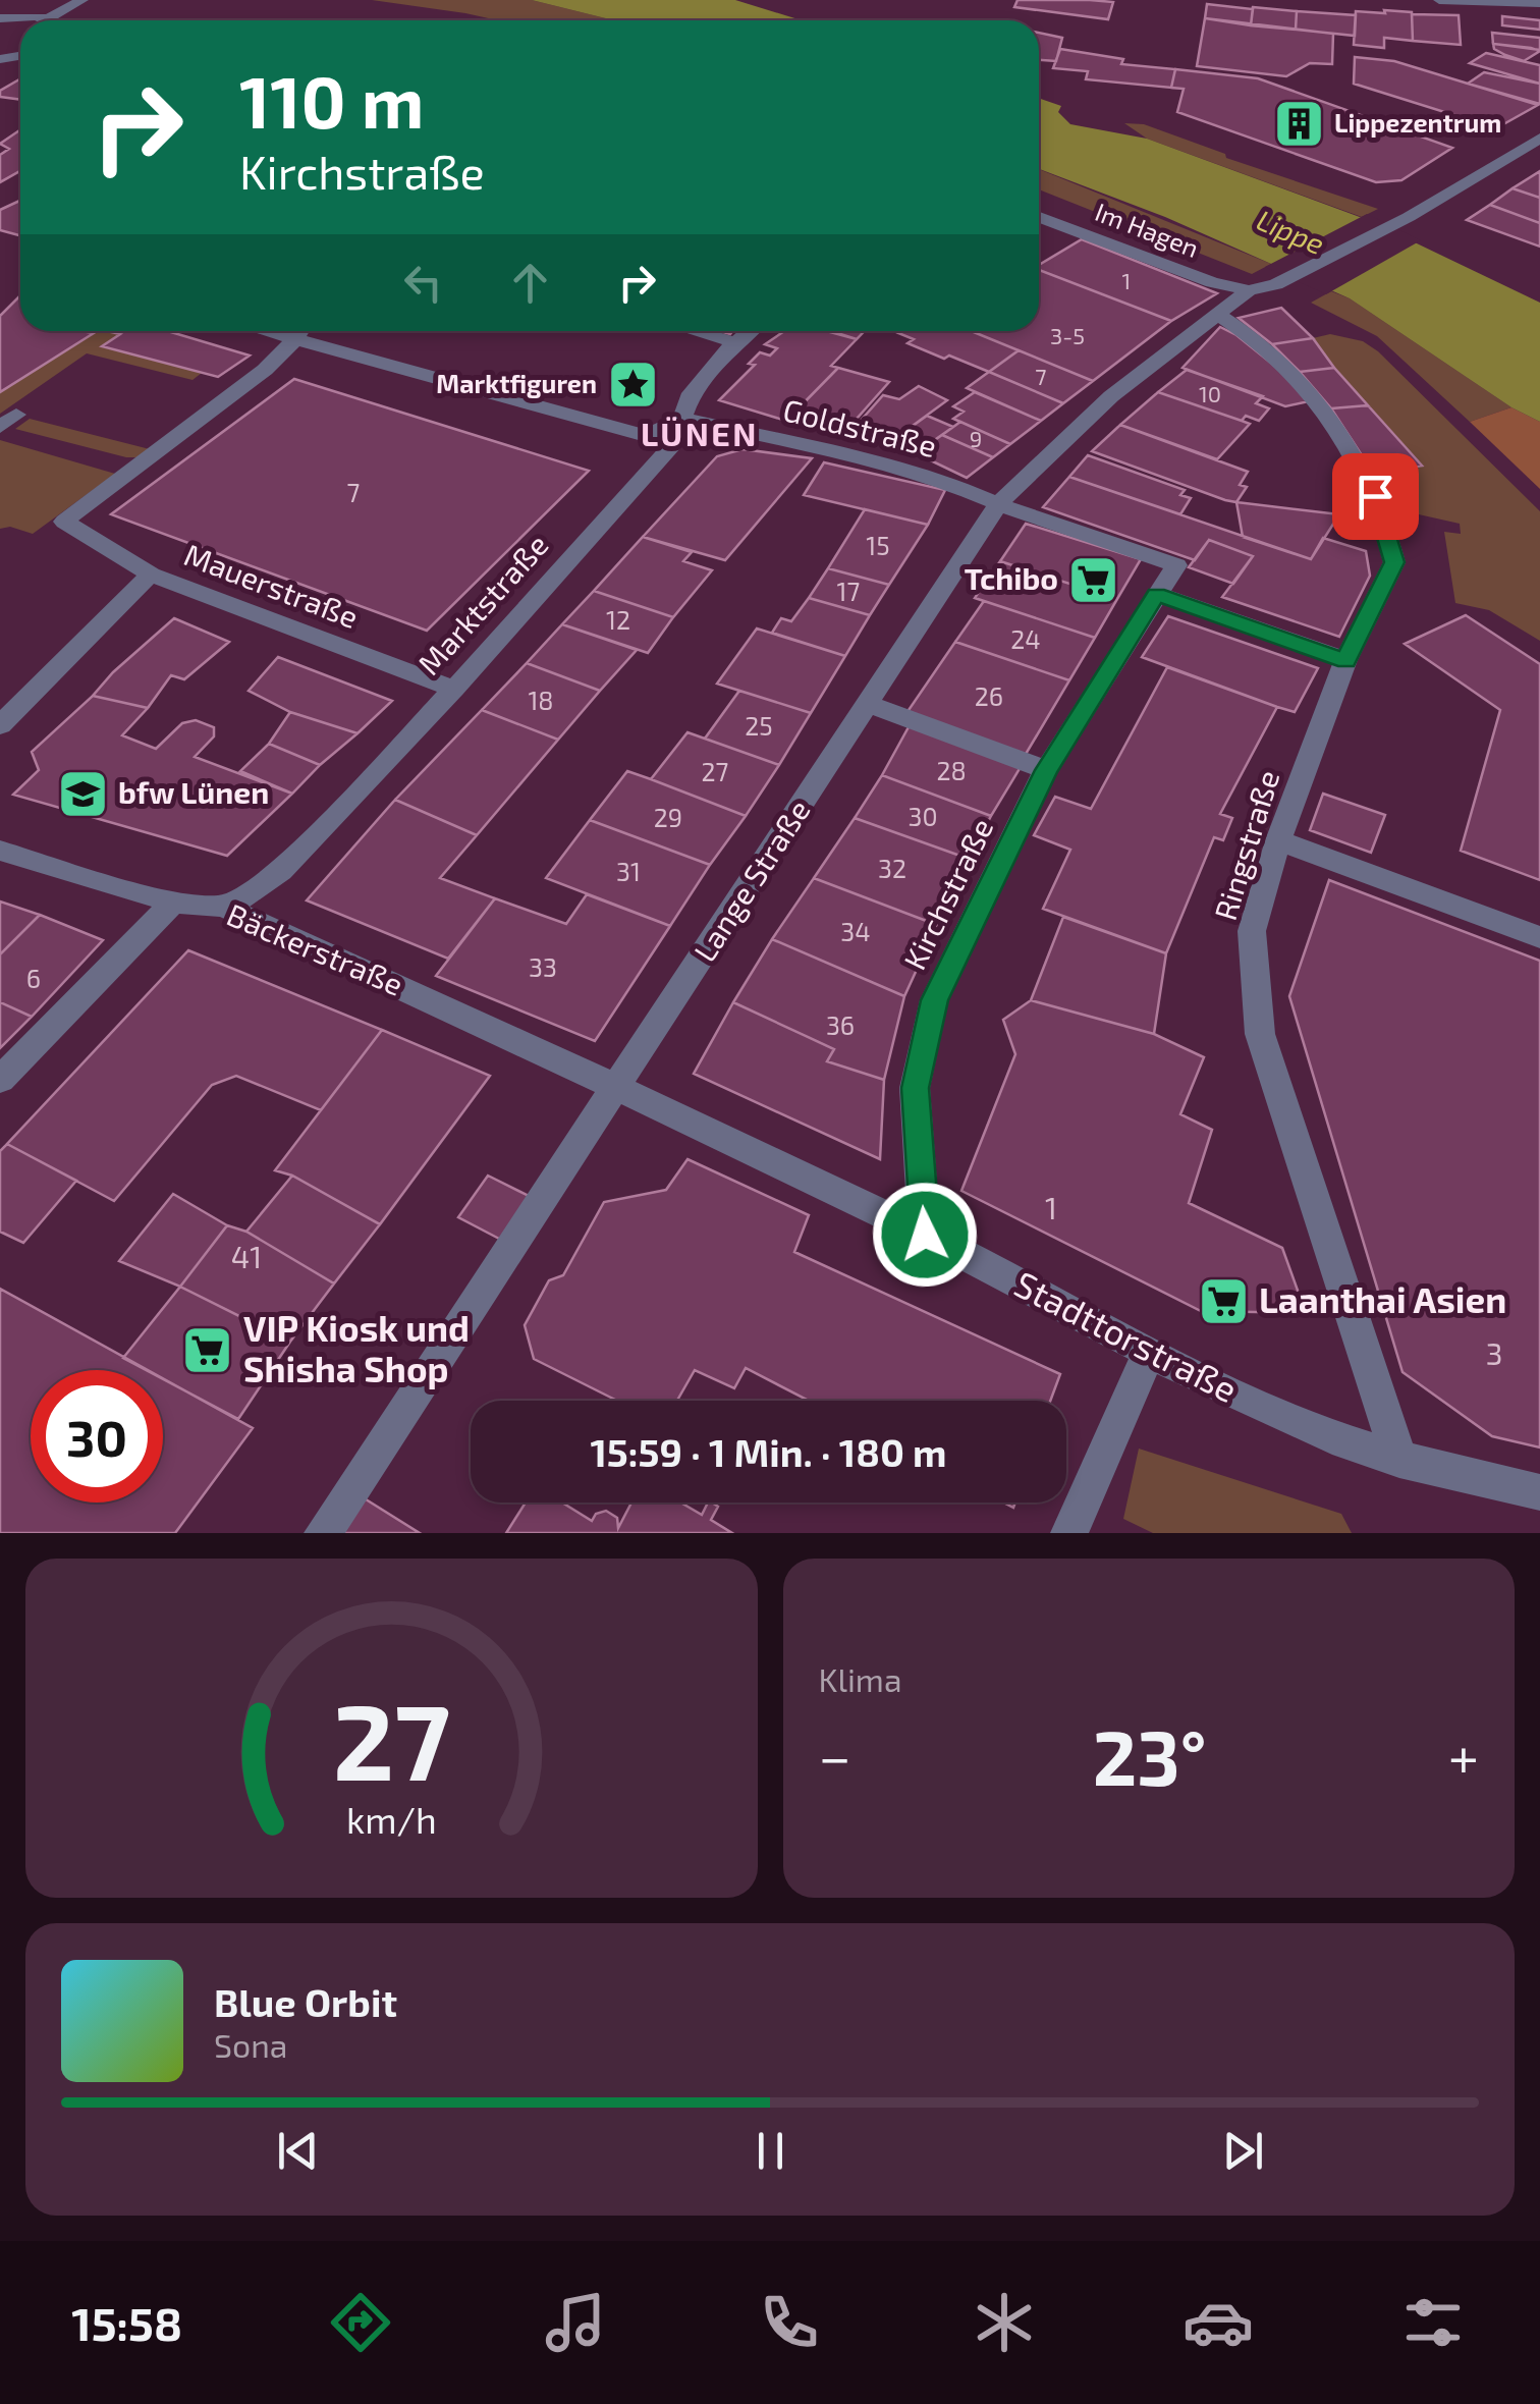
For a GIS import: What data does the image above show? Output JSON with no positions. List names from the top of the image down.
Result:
{
  "streets": {
    "street": [
      "Im Hagen",
      "Goldstraße",
      "Mauerstraße",
      "Marktstraße",
      "Ringstraße",
      "Lange Straße",
      "Kirchstraße",
      "Bäckerstraße",
      "Stadttorstraße"
    ]
  },
  "crossings": [
    ["Im Hagen", "Lange Straße"],
    ["Goldstraße", "Marktstraße"],
    ["Goldstraße", "Lange Straße"],
    ["Goldstraße", "Kirchstraße"],
    ["Mauerstraße", "Marktstraße"],
    ["Marktstraße", "Bäckerstraße"],
    ["Ringstraße", "Lange Straße"],
    ["Ringstraße", "Stadttorstraße"],
    ["Lange Straße", "Kirchstraße"],
    ["Lange Straße", "Bäckerstraße"],
    ["Lange Straße", "Stadttorstraße"],
    ["Kirchstraße", "Stadttorstraße"],
    ["Bäckerstraße", "Stadttorstraße"]
  ],
  "districts": ["LÜNEN"],
  "water": ["Lippe"],
  "places": {
    "building": ["Lippezentrum"],
    "place": ["Marktfiguren"],
    "supermarket": ["Tchibo", "Laanthai Asien", "VIP Kiosk und Shisha Shop"],
    "school or university": ["bfw Lünen"]
  },
  "house_numbers": [
    "1",
    "3-5",
    "7",
    "10",
    "9",
    "7",
    "15",
    "17",
    "12",
    "24",
    "26",
    "18",
    "25",
    "28",
    "27",
    "30",
    "29",
    "32",
    "31",
    "34",
    "33",
    "6",
    "36",
    "1",
    "41",
    "3"
  ],
  "page": {
    "turn": ["110 m", "Kirchstraße"],
    "limit": "30",
    "trip": "15:59 · 1 Min. · 180 m",
    "tile": "Klima",
    "heat": ["−", "23°", "+"],
    "song": ["Blue Orbit", "Sona"],
    "tabs": "15:58",
    "gauge": ["27", "km/h"]
  }
}
